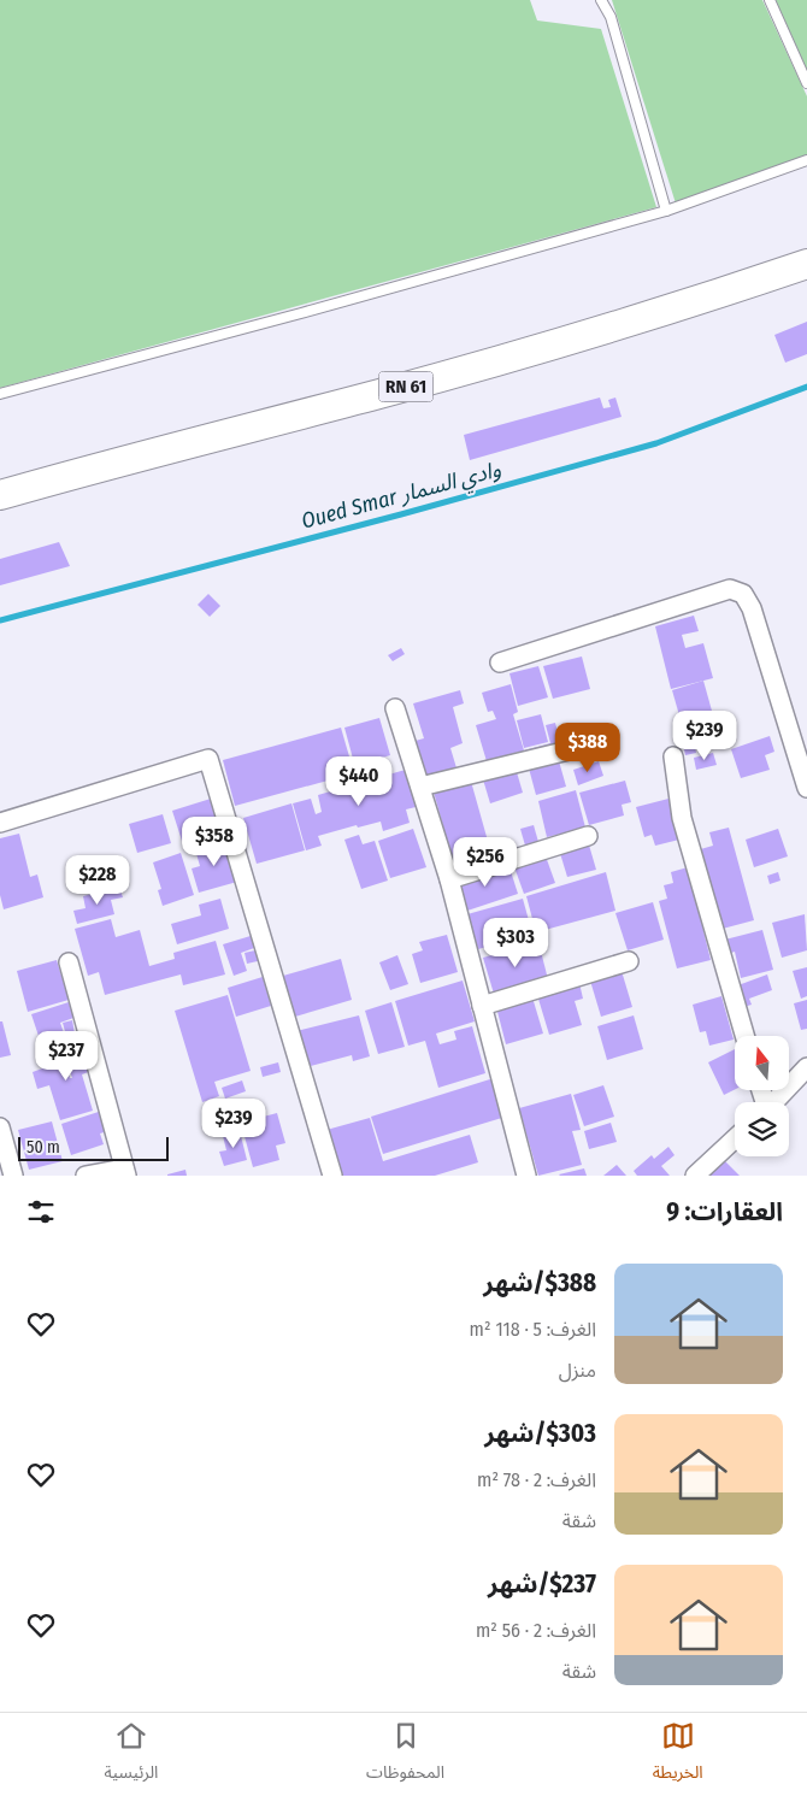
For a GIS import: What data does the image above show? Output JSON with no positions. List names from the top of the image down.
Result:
{
  "streets": {
    "main road": ["RN 61"]
  },
  "water": ["Oued Smar وادي السمار"],
  "scale_bar": "50 m",
  "north": "top",
  "page": {
    "price": [
      "$239",
      "$388",
      "$440",
      "$358",
      "$256",
      "$228",
      "$303",
      "$237",
      "$239"
    ],
    "scale": "50 m",
    "heading": "العقارات: 9",
    "list": [
      {
        "name": "$388/شهر",
        "note": "الغرف: 5 · 118 m² · منزل"
      },
      {
        "name": "$303/شهر",
        "note": "الغرف: 2 · 78 m² · شقة"
      },
      {
        "name": "$237/شهر",
        "note": "الغرف: 2 · 56 m² · شقة"
      }
    ],
    "tabs": ["الخريطة", "المحفوظات", "الرئيسية"]
  }
}
